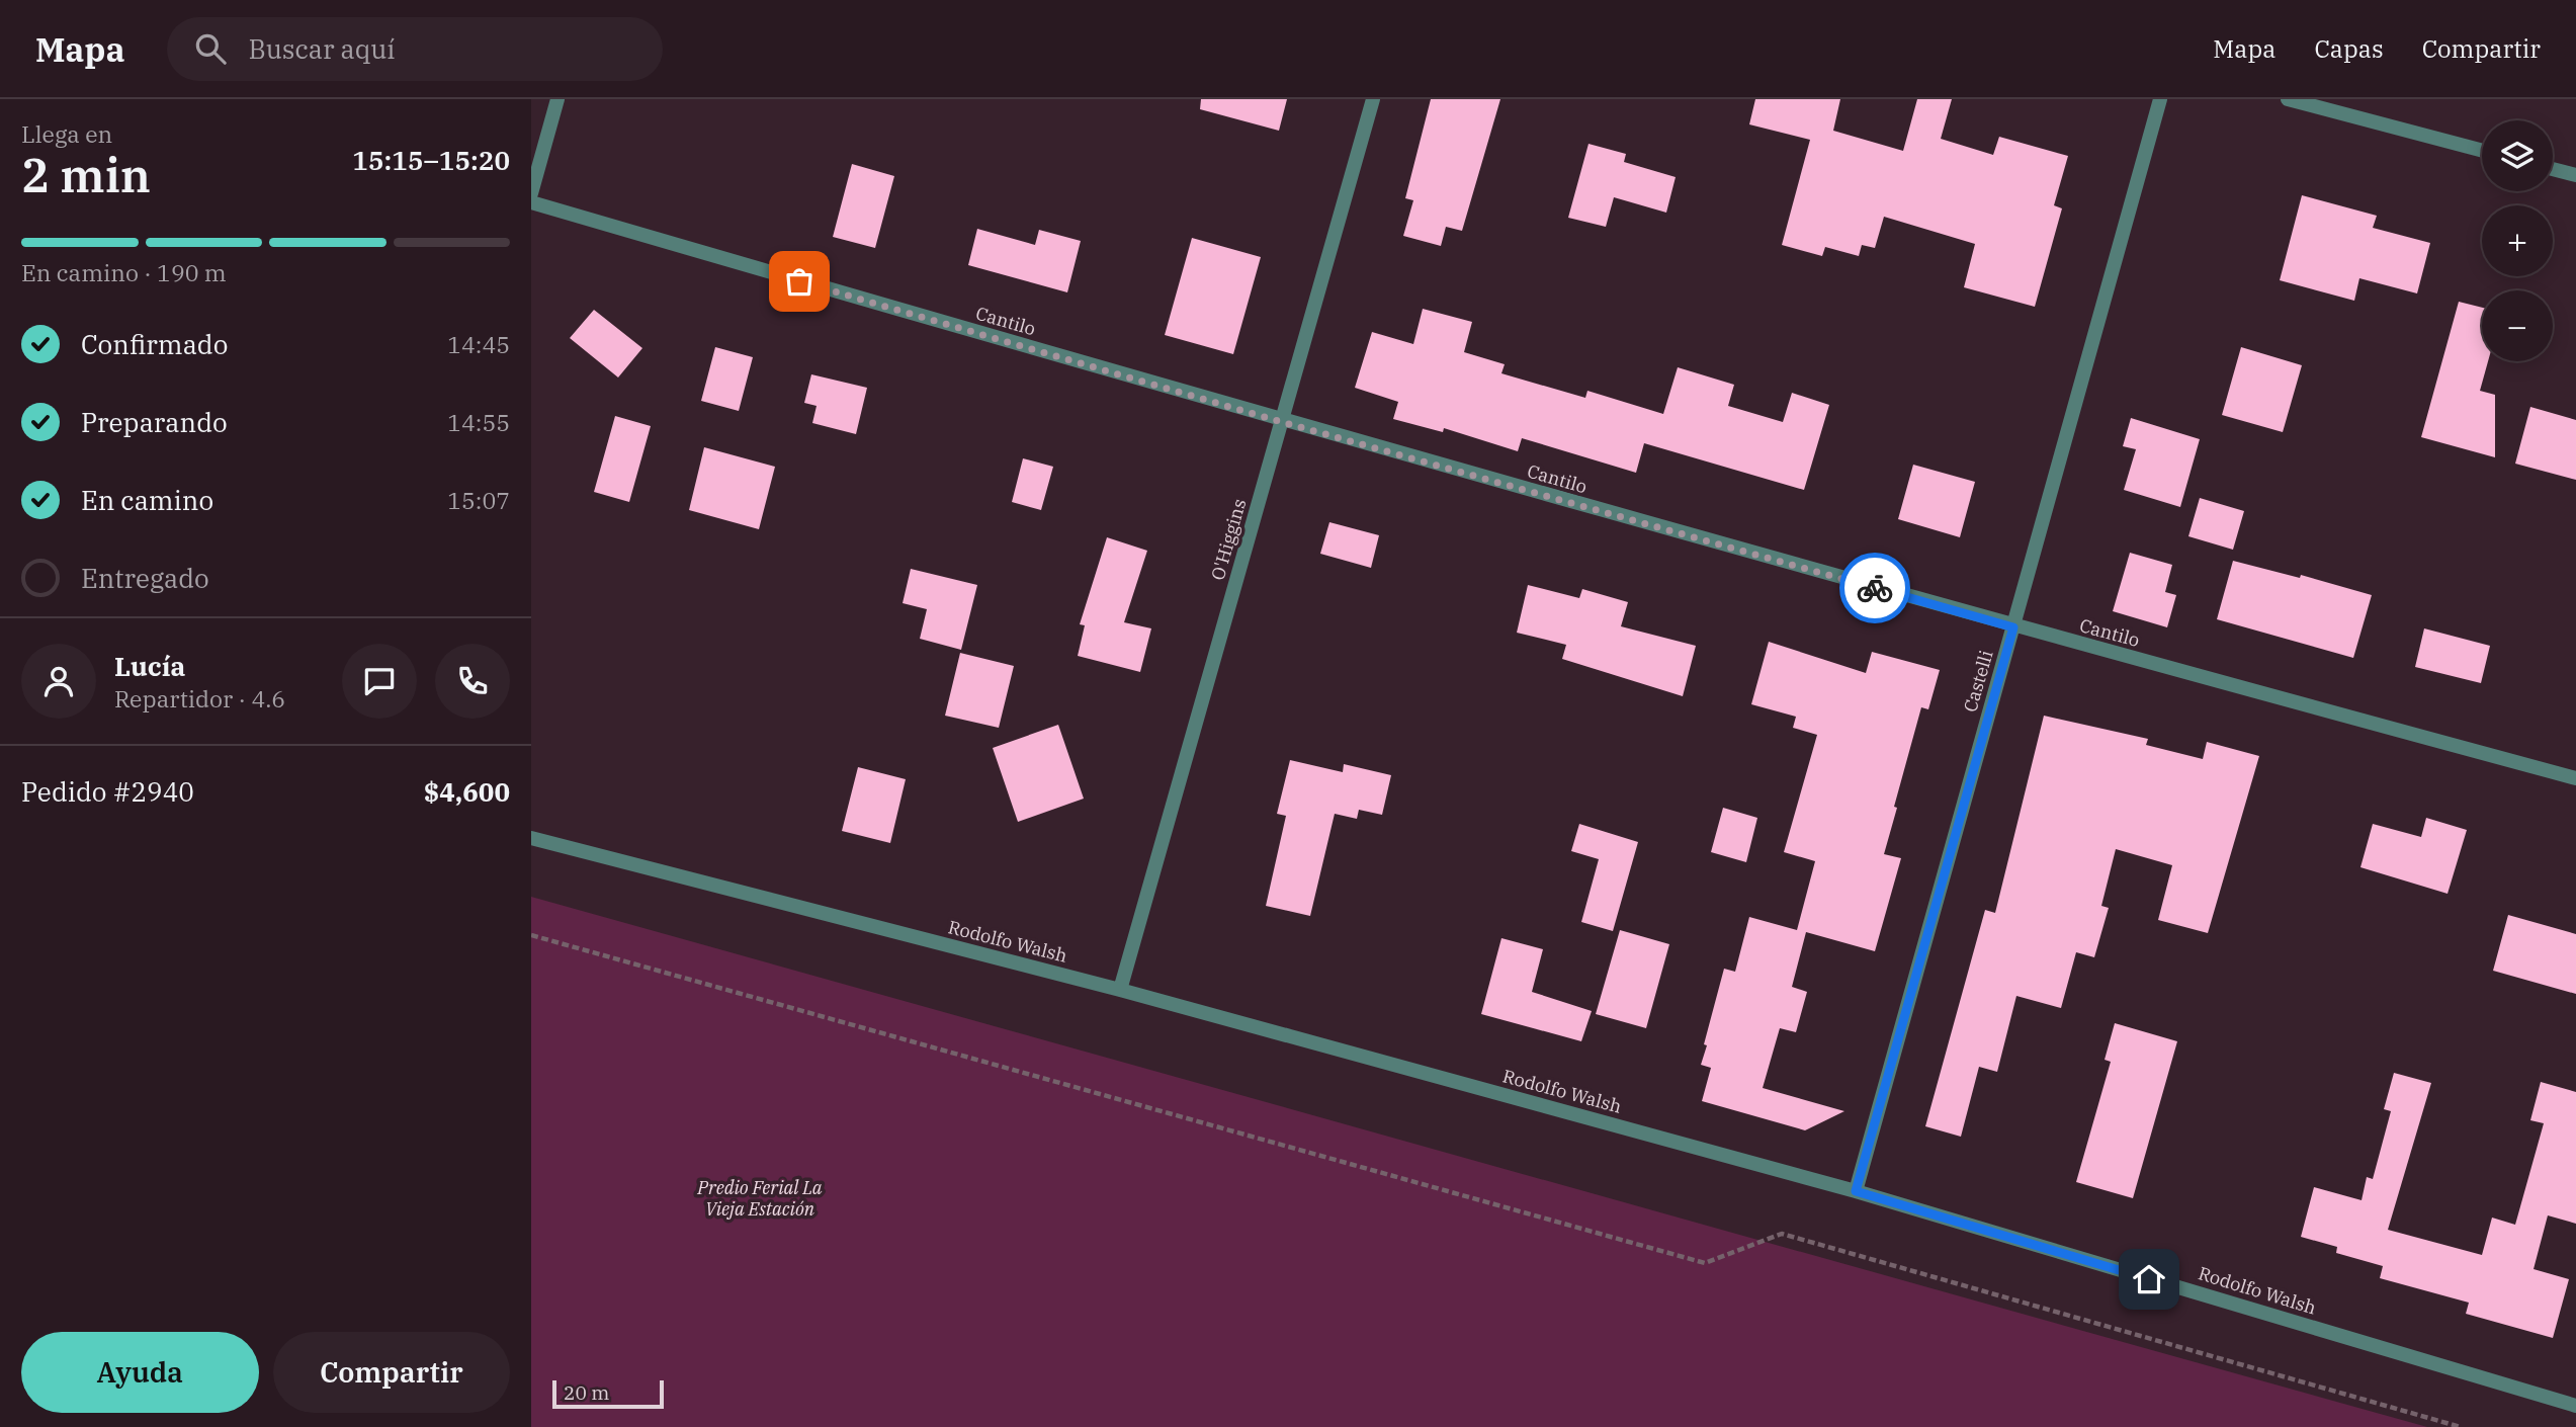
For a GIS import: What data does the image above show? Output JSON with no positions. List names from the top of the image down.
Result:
{
  "streets": {
    "street": [
      "Cantilo",
      "O'Higgins",
      "Castelli",
      "Rodolfo Walsh"
    ]
  },
  "crossings": [
    ["Cantilo", "O'Higgins"],
    ["Cantilo", "Castelli"],
    ["O'Higgins", "Rodolfo Walsh"],
    ["Castelli", "Rodolfo Walsh"]
  ],
  "parks": ["Predio Ferial La Vieja Estación"],
  "scale_bar": "20 m",
  "page": {
    "header": "Mapa",
    "search": "Buscar aquí",
    "nav": ["Mapa", "Capas", "Compartir"],
    "heading": ["2 min", "Llega en", "15:15–15:20"],
    "panel": [
      "Lucía",
      "Repartidor · 4.6",
      "Pedido #2940",
      "$4,600"
    ],
    "map_buttons": ["+", "−"],
    "bar": "En camino · 190 m",
    "list": [
      ["Confirmado", "14:45"],
      ["Preparando", "14:55"],
      ["En camino", "15:07"],
      "Entregado"
    ],
    "buttons": ["Ayuda", "Compartir"],
    "scale": "20 m"
  }
}
